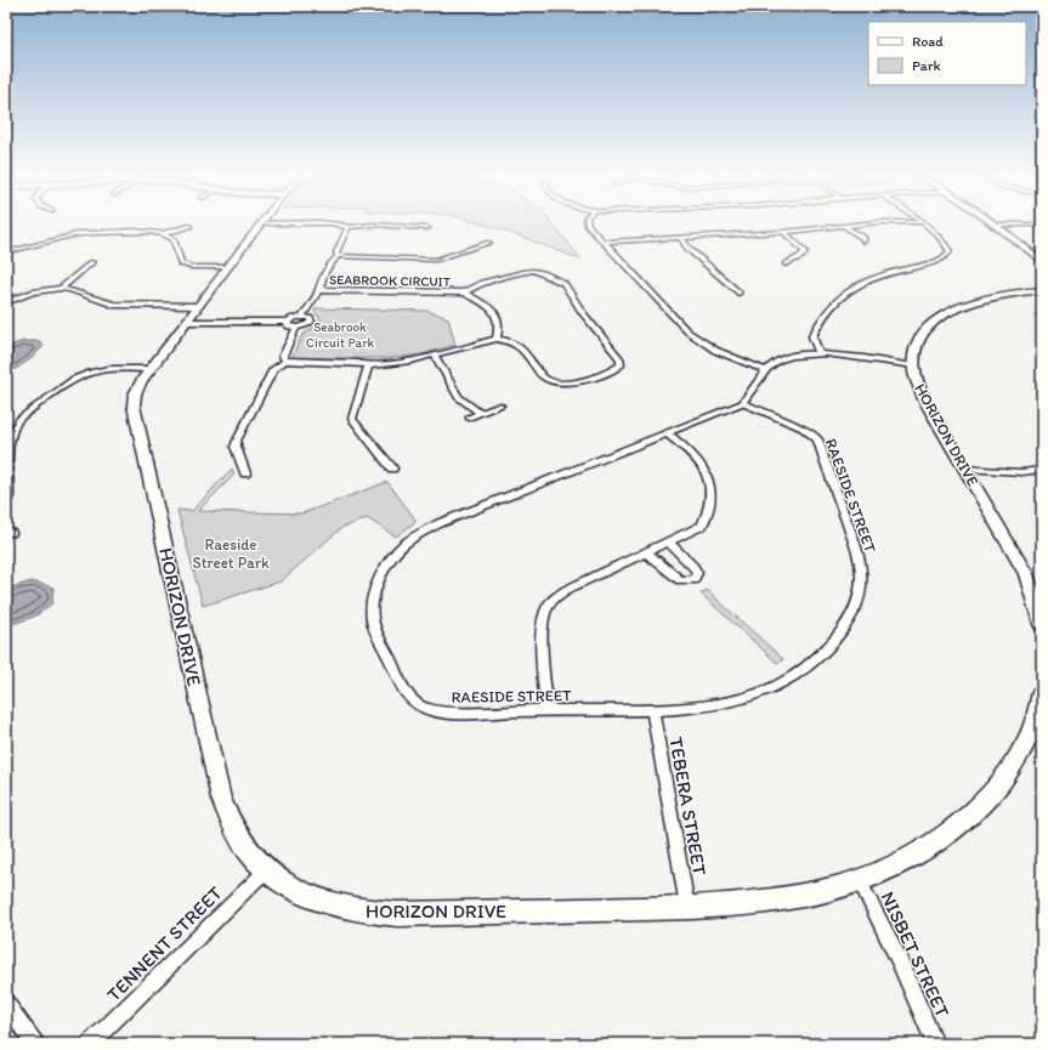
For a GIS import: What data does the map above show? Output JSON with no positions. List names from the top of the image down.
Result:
{
  "streets": {
    "street": [
      "SEABROOK CIRCUIT",
      "HORIZON DRIVE",
      "RAESIDE STREET",
      "TEBERA STREET",
      "TENNENT STREET",
      "NISBET STREET"
    ]
  },
  "crossings": [
    ["HORIZON DRIVE", "TEBERA STREET"],
    ["HORIZON DRIVE", "TENNENT STREET"],
    ["HORIZON DRIVE", "NISBET STREET"],
    ["RAESIDE STREET", "TEBERA STREET"]
  ],
  "parks": ["Seabrook Circuit Park", "Raeside Street Park"],
  "legend": ["Road", "Park"]
}
